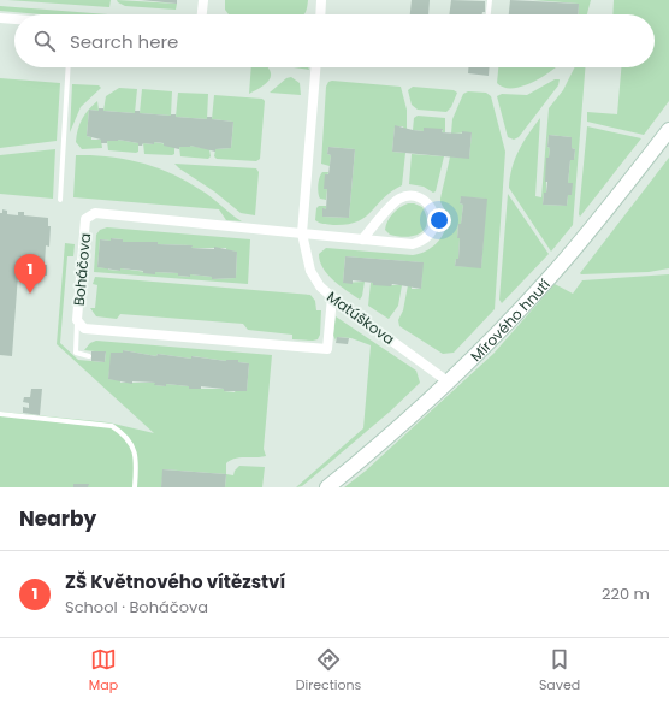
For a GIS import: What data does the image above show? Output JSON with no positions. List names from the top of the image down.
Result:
{
  "streets": {
    "main road": ["Mírového hnutí"],
    "street": ["Boháčova", "Matúškova"]
  },
  "crossings": [
    ["Boháčova", "Matúškova"],
    ["Matúškova", "Mírového hnutí"]
  ],
  "page": {
    "search": "Search here",
    "pins": "1",
    "heading": "Nearby",
    "list": [
      {
        "mark": "1",
        "name": "ZŠ Květnového vítězství",
        "note": "School · Boháčova",
        "value": "220 m"
      }
    ],
    "nav": ["Map", "Directions", "Saved"]
  }
}
